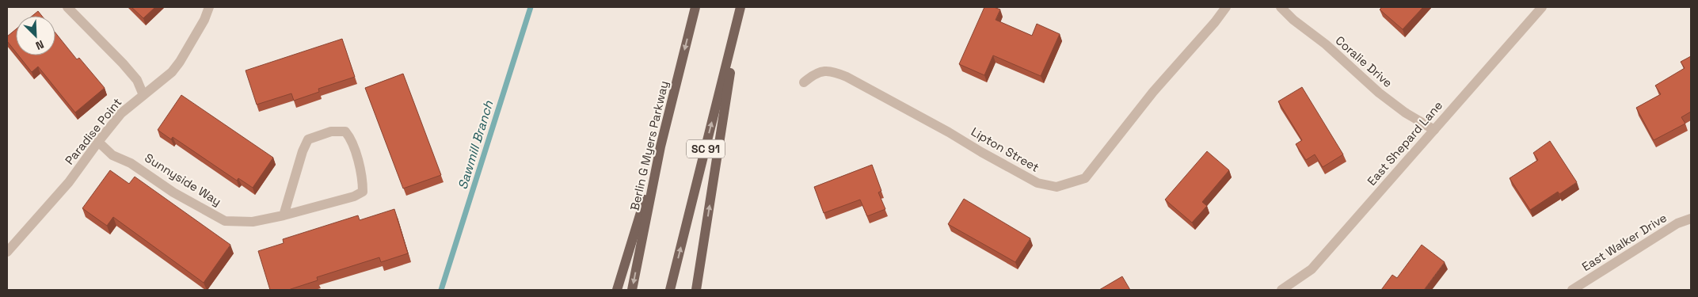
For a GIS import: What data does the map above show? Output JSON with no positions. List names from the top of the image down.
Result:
{
  "streets": {
    "main road": ["Berlin G Myers Parkway", "SC 91"],
    "street": [
      "Coralie Drive",
      "Paradise Point",
      "East Shepard Lane",
      "Lipton Street",
      "Sunnyside Way",
      "East Walker Drive"
    ]
  },
  "crossings": [
    ["Coralie Drive", "East Shepard Lane"],
    ["Paradise Point", "Sunnyside Way"]
  ],
  "water": ["Sawmill Branch"],
  "north": "bottom right"
}
